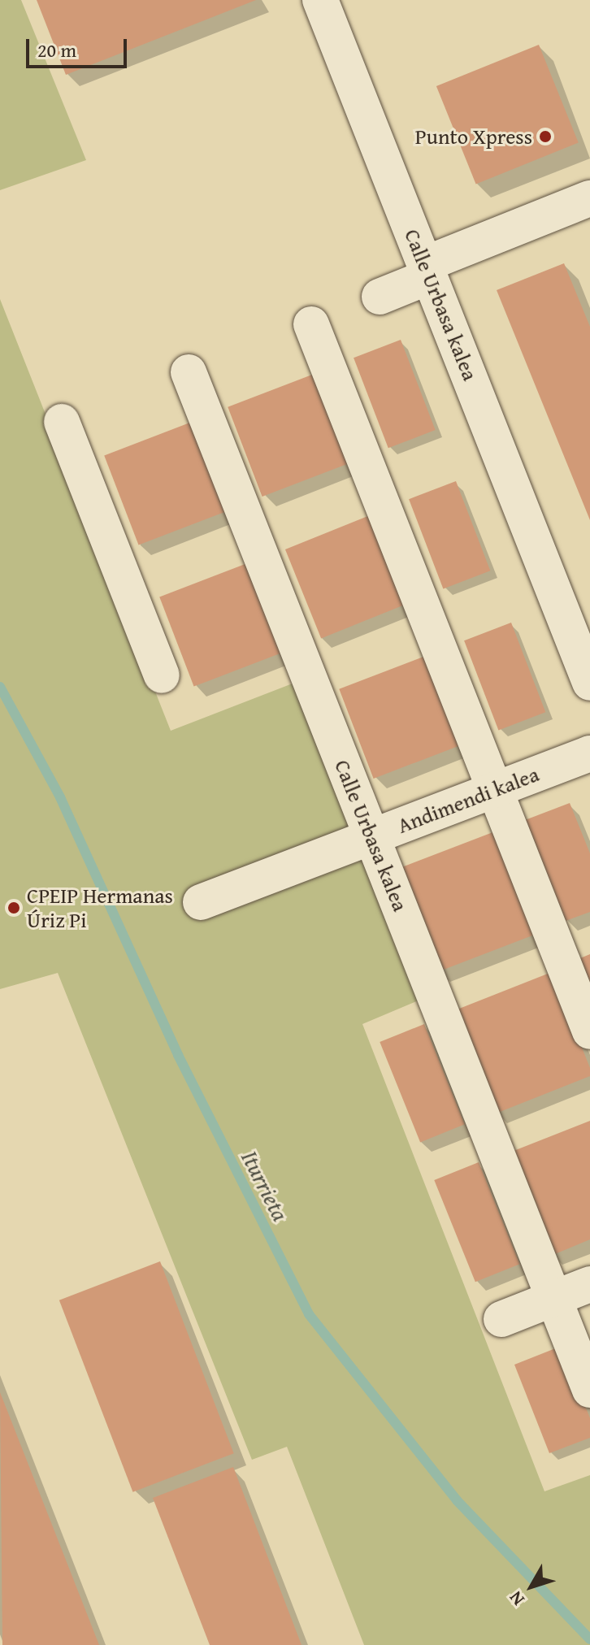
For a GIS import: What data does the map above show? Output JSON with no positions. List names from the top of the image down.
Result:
{
  "streets": {
    "street": ["Calle Urbasa kalea", "Andimendi kalea"]
  },
  "crossings": [
    ["Calle Urbasa kalea", "Andimendi kalea"]
  ],
  "water": ["Iturrieta"],
  "places": ["Punto Xpress", "CPEIP Hermanas Úriz Pi"],
  "scale_bar": "20 m",
  "north": "bottom left"
}
